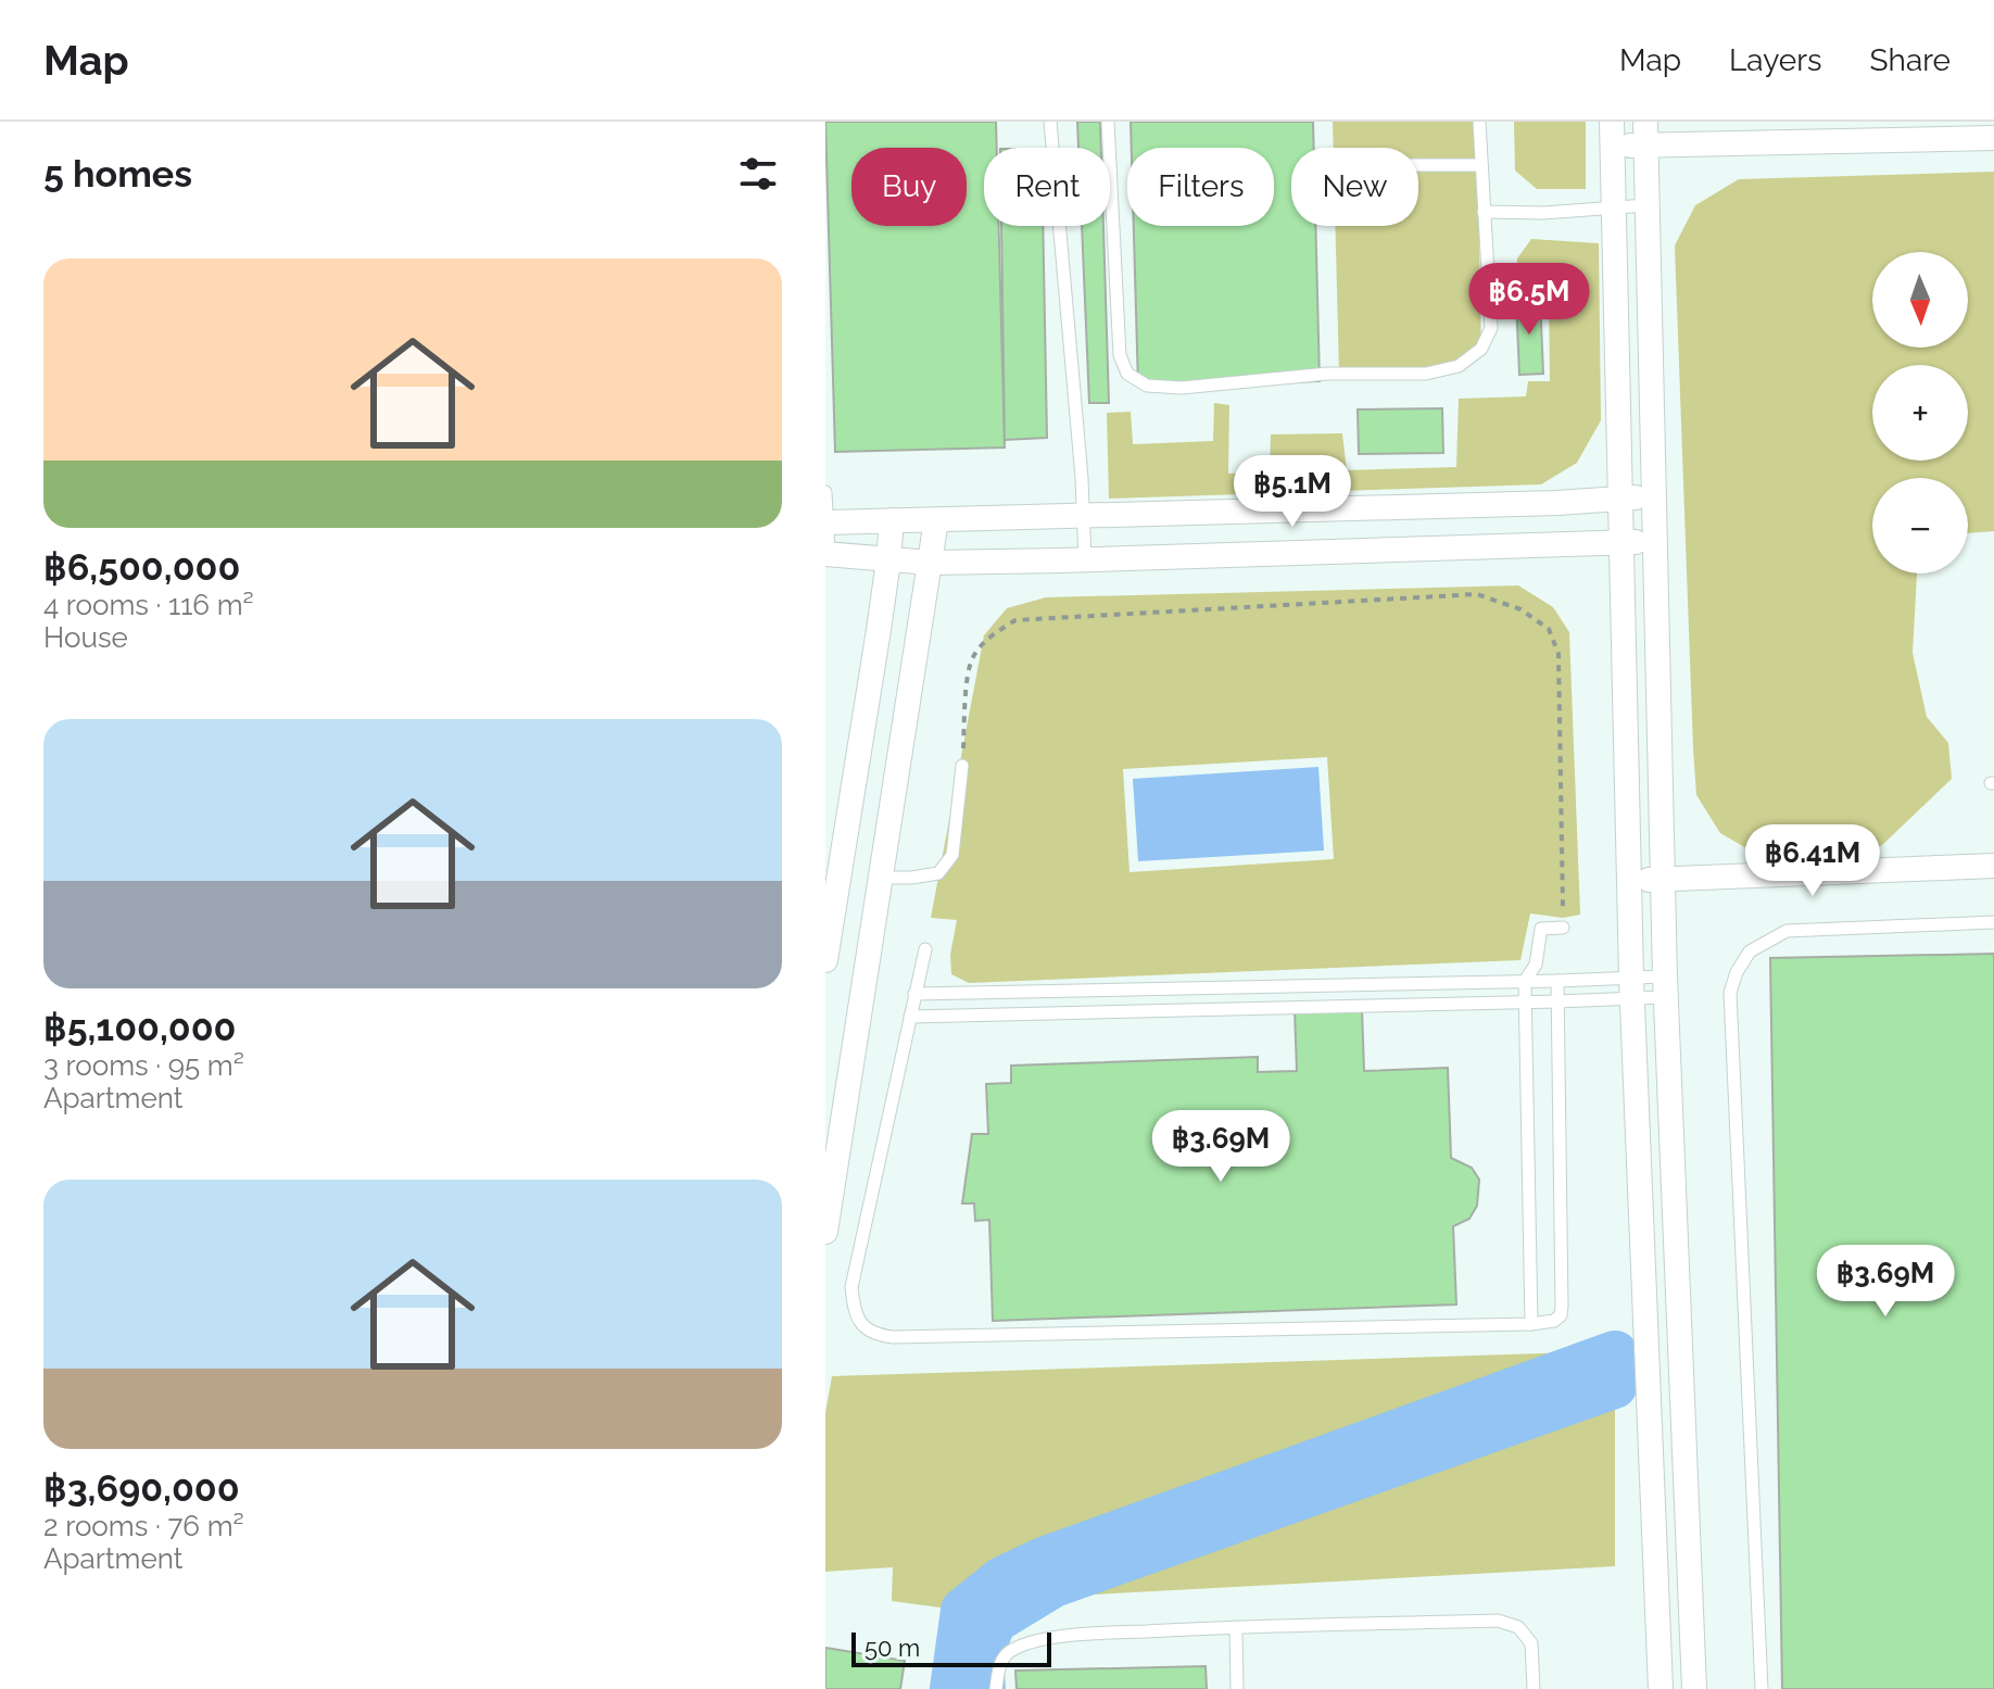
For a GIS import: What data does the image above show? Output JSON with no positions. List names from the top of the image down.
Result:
{
  "scale_bar": "50 m",
  "north": "bottom",
  "page": {
    "header": "Map",
    "nav": ["Map", "Layers", "Share"],
    "heading": "5 homes",
    "chip": [
      "Buy",
      "Rent",
      "Filters",
      "New"
    ],
    "list": [
      {
        "name": "฿6,500,000",
        "note": "4 rooms · 116 m² · House"
      },
      {
        "name": "฿5,100,000",
        "note": "3 rooms · 95 m² · Apartment"
      },
      {
        "name": "฿3,690,000",
        "note": "2 rooms · 76 m² · Apartment"
      }
    ],
    "map_buttons": ["+", "−"],
    "price": [
      "฿6.5M",
      "฿5.1M",
      "฿6.41M",
      "฿3.69M",
      "฿3.69M"
    ],
    "scale": "50 m"
  }
}
